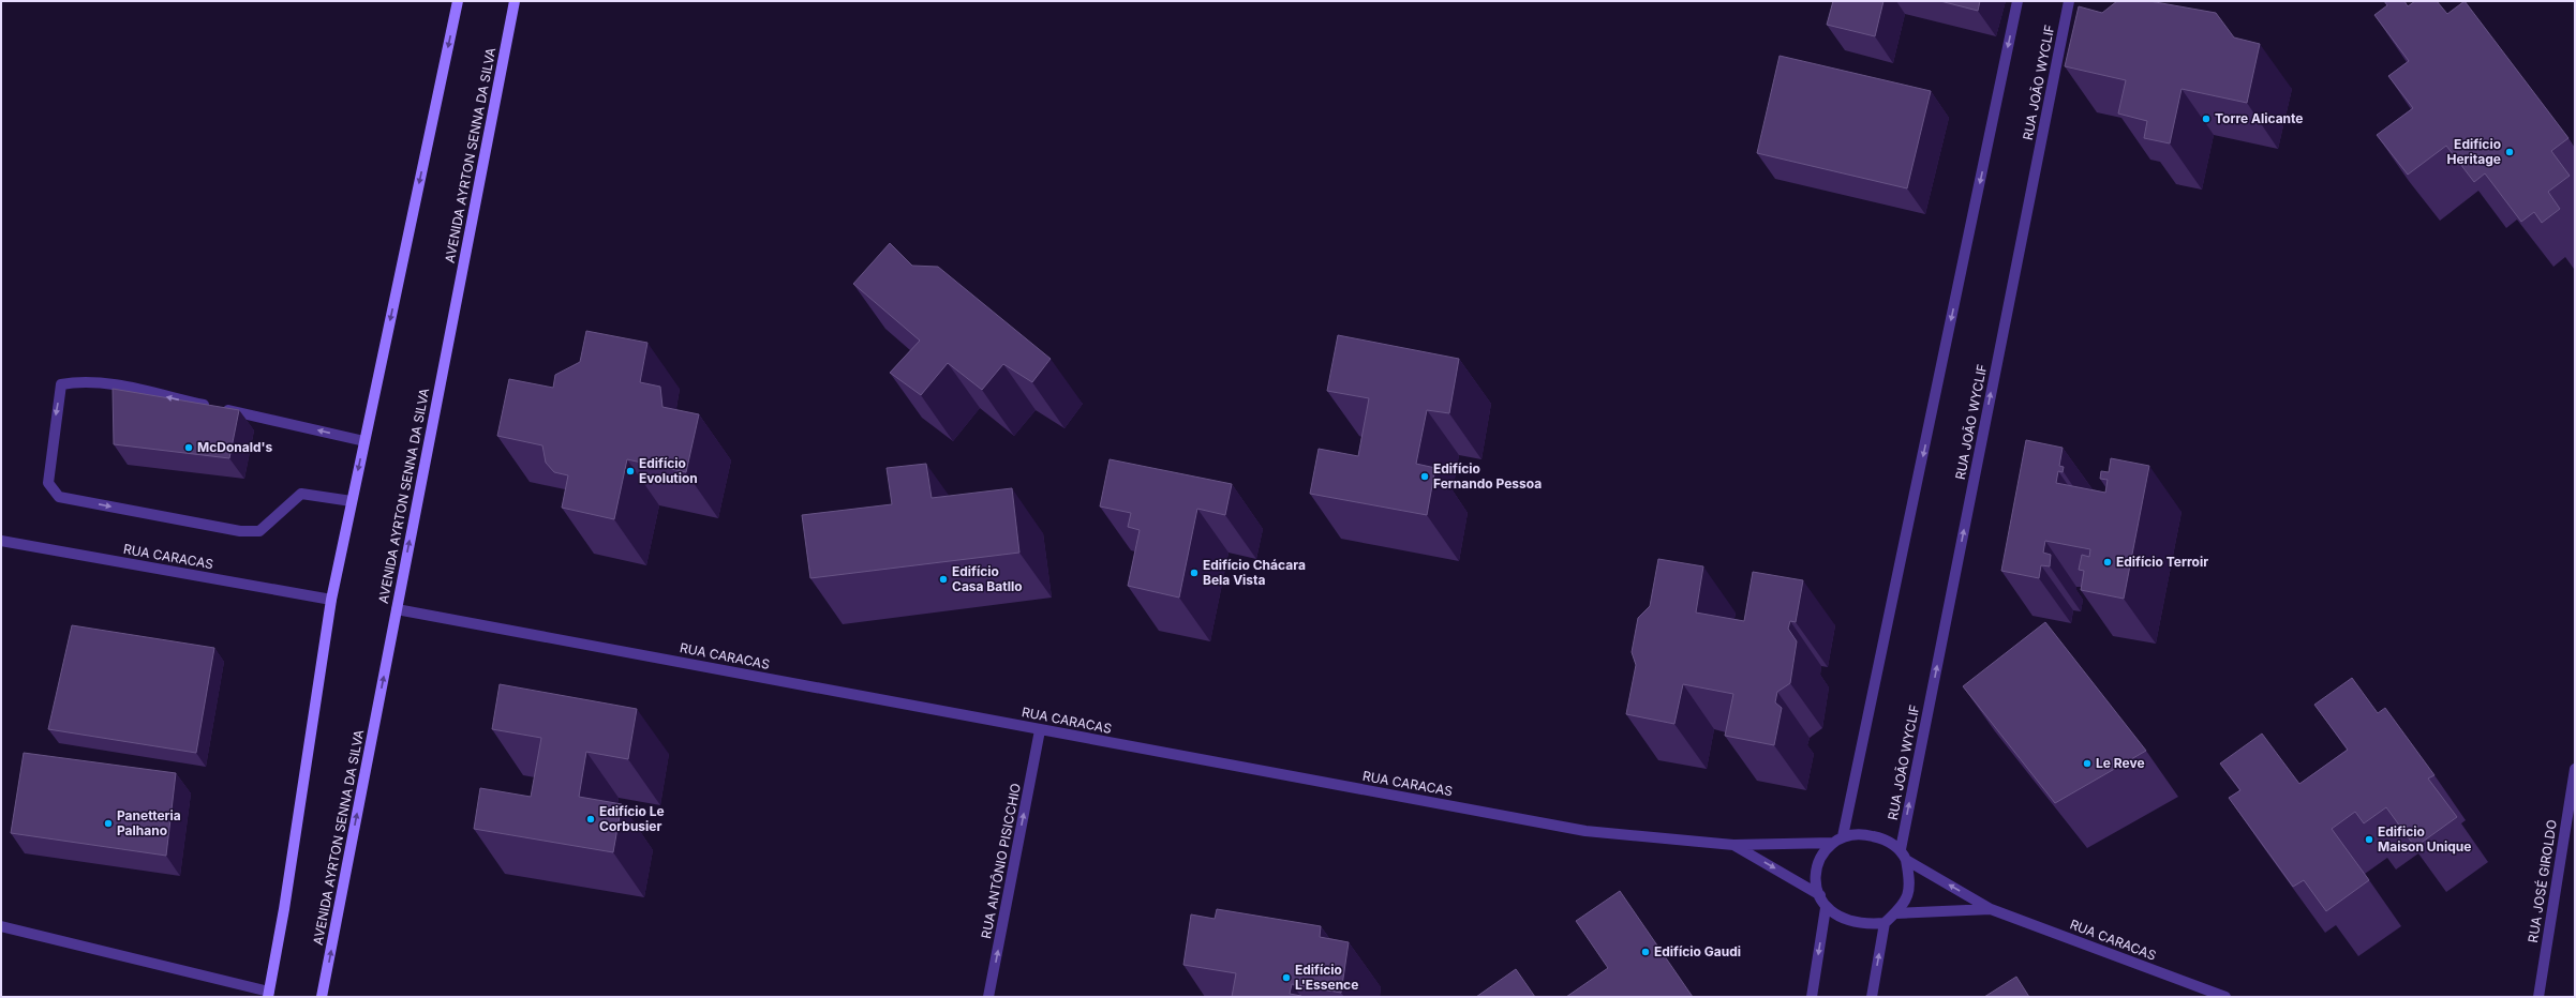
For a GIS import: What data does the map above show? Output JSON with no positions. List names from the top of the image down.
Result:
{
  "streets": {
    "main road": ["AVENIDA AYRTON SENNA DA SILVA"],
    "street": [
      "RUA JOÃO WYCLIF",
      "RUA CARACAS",
      "RUA ANTÔNIO PISICCHIO",
      "RUA JOSÉ GIROLDO"
    ]
  },
  "crossings": [
    ["RUA JOÃO WYCLIF", "RUA CARACAS"],
    ["AVENIDA AYRTON SENNA DA SILVA", "RUA CARACAS"],
    ["RUA CARACAS", "RUA ANTÔNIO PISICCHIO"]
  ],
  "one_way": ["RUA ANTÔNIO PISICCHIO"],
  "places": [
    "Torre Alicante",
    "Edifício Heritage",
    "McDonald's",
    "Edifício Evolution",
    "Edifício Fernando Pessoa",
    "Edifício Terroir",
    "Edifício Chácara Bela Vista",
    "Edifício Casa Batllo",
    "Le Reve",
    "Edifício Le Corbusier",
    "Panetteria Palhano",
    "Edificio Maison Unique",
    "Edifício Gaudi",
    "Edifício L'Essence"
  ]
}
